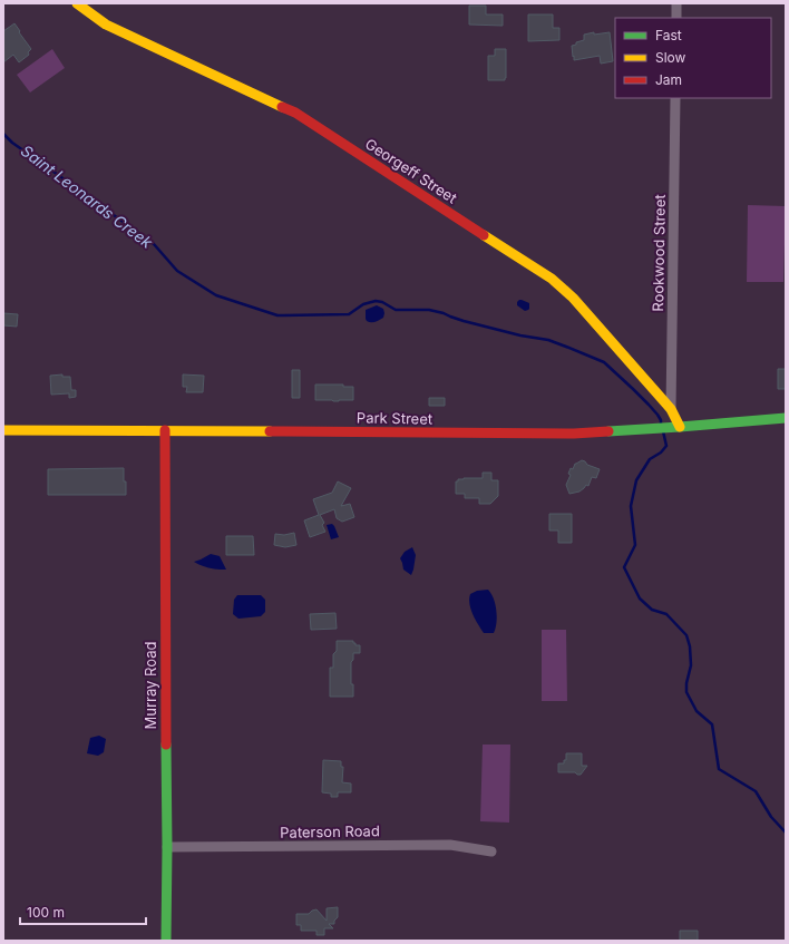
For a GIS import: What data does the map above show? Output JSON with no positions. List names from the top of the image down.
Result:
{
  "streets": {
    "street": [
      "Georgeff Street",
      "Rookwood Street",
      "Park Street",
      "Murray Road",
      "Paterson Road"
    ]
  },
  "crossings": [
    ["Georgeff Street", "Rookwood Street"],
    ["Georgeff Street", "Park Street"],
    ["Park Street", "Murray Road"],
    ["Murray Road", "Paterson Road"]
  ],
  "water": ["Saint Leonards Creek"],
  "legend": ["Fast", "Slow", "Jam"],
  "scale_bar": "100 m"
}
